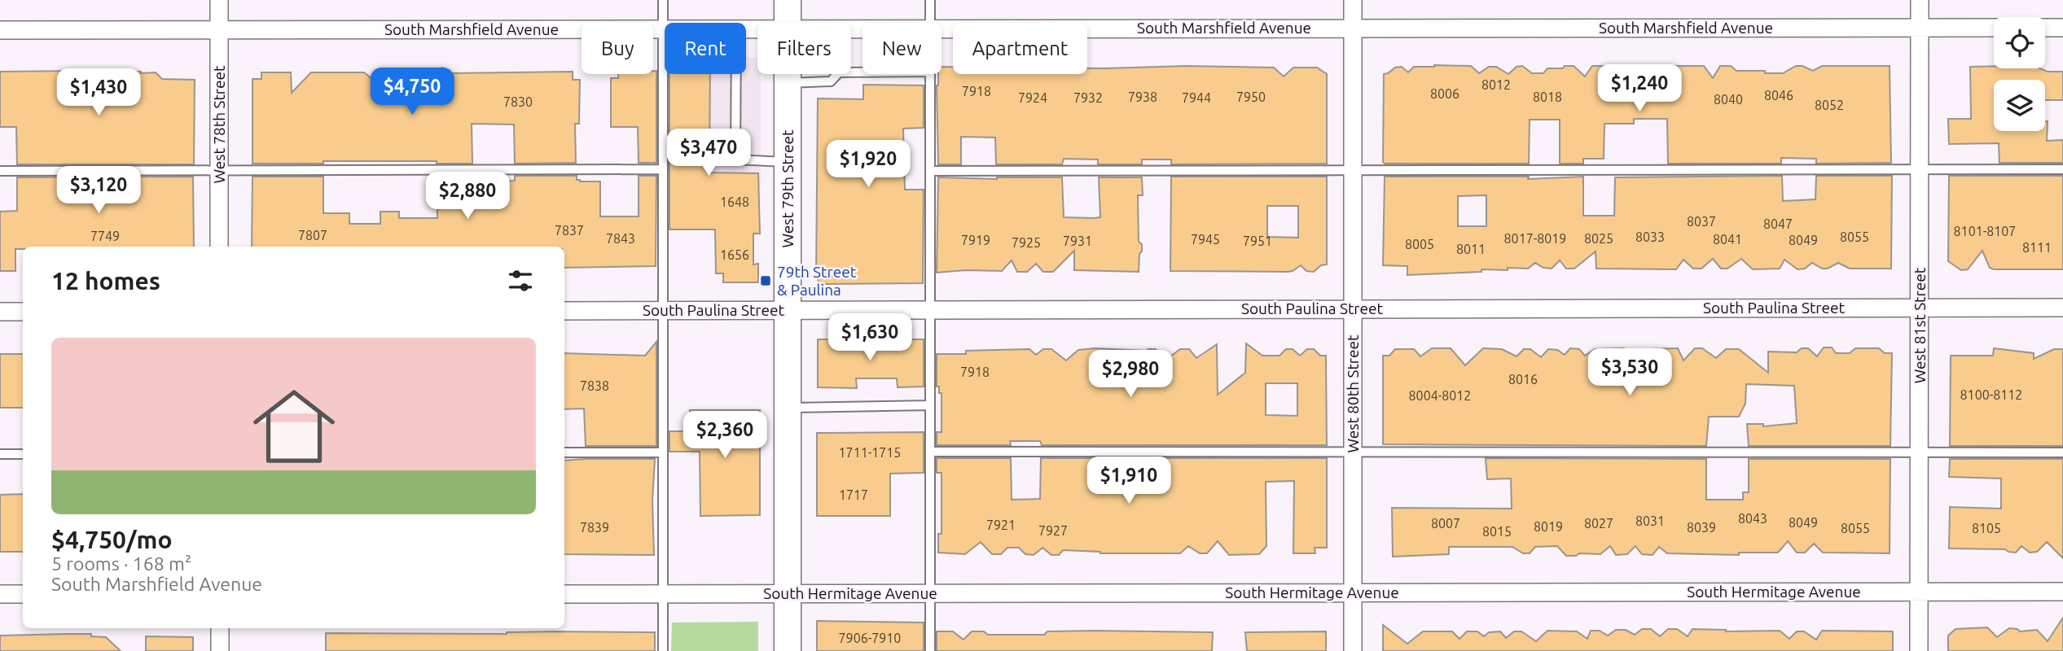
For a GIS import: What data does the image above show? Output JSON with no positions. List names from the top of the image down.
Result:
{
  "streets": {
    "main road": ["West 79th Street"],
    "street": [
      "South Marshfield Avenue",
      "West 78th Street",
      "South Paulina Street",
      "West 81st Street",
      "West 80th Street",
      "South Hermitage Avenue"
    ]
  },
  "crossings": [
    ["South Marshfield Avenue", "West 78th Street"],
    ["South Marshfield Avenue", "West 81st Street"],
    ["South Marshfield Avenue", "West 80th Street"],
    ["West 79th Street", "South Paulina Street"],
    ["West 79th Street", "South Hermitage Avenue"],
    ["South Paulina Street", "West 81st Street"],
    ["South Paulina Street", "West 80th Street"],
    ["West 81st Street", "South Hermitage Avenue"],
    ["West 80th Street", "South Hermitage Avenue"]
  ],
  "places": {
    "transit": ["79th Street & Paulina"]
  },
  "house_numbers": [
    "8012",
    "7918",
    "8006",
    "8046",
    "7938",
    "7950",
    "8018",
    "7924",
    "7932",
    "7944",
    "8040",
    "7830",
    "8052",
    "1648",
    "8037",
    "8047",
    "7837",
    "8101-8107",
    "7807",
    "7749",
    "8033",
    "8055",
    "7843",
    "8017-8019",
    "8025",
    "7945",
    "8041",
    "7919",
    "8049",
    "7931",
    "7951",
    "7925",
    "8005",
    "8111",
    "8011",
    "1656",
    "7918",
    "8016",
    "7838",
    "8100-8112",
    "8004-8012",
    "1711-1715",
    "1717",
    "8043",
    "8031",
    "8049",
    "8007",
    "8027",
    "7921",
    "8019",
    "7839",
    "8039",
    "8055",
    "8105",
    "7927",
    "8015",
    "7906-7910"
  ],
  "page": {
    "chip": [
      "Buy",
      "Rent",
      "Filters",
      "New",
      "Apartment"
    ],
    "price": [
      "$1,240",
      "$4,750",
      "$1,430",
      "$3,470",
      "$1,920",
      "$3,120",
      "$2,880",
      "$1,630",
      "$3,530",
      "$2,980",
      "$2,360",
      "$1,910"
    ],
    "heading": "12 homes",
    "list": [
      {
        "name": "$4,750/mo",
        "note": "5 rooms · 168 m² · South Marshfield Avenue"
      }
    ]
  }
}
